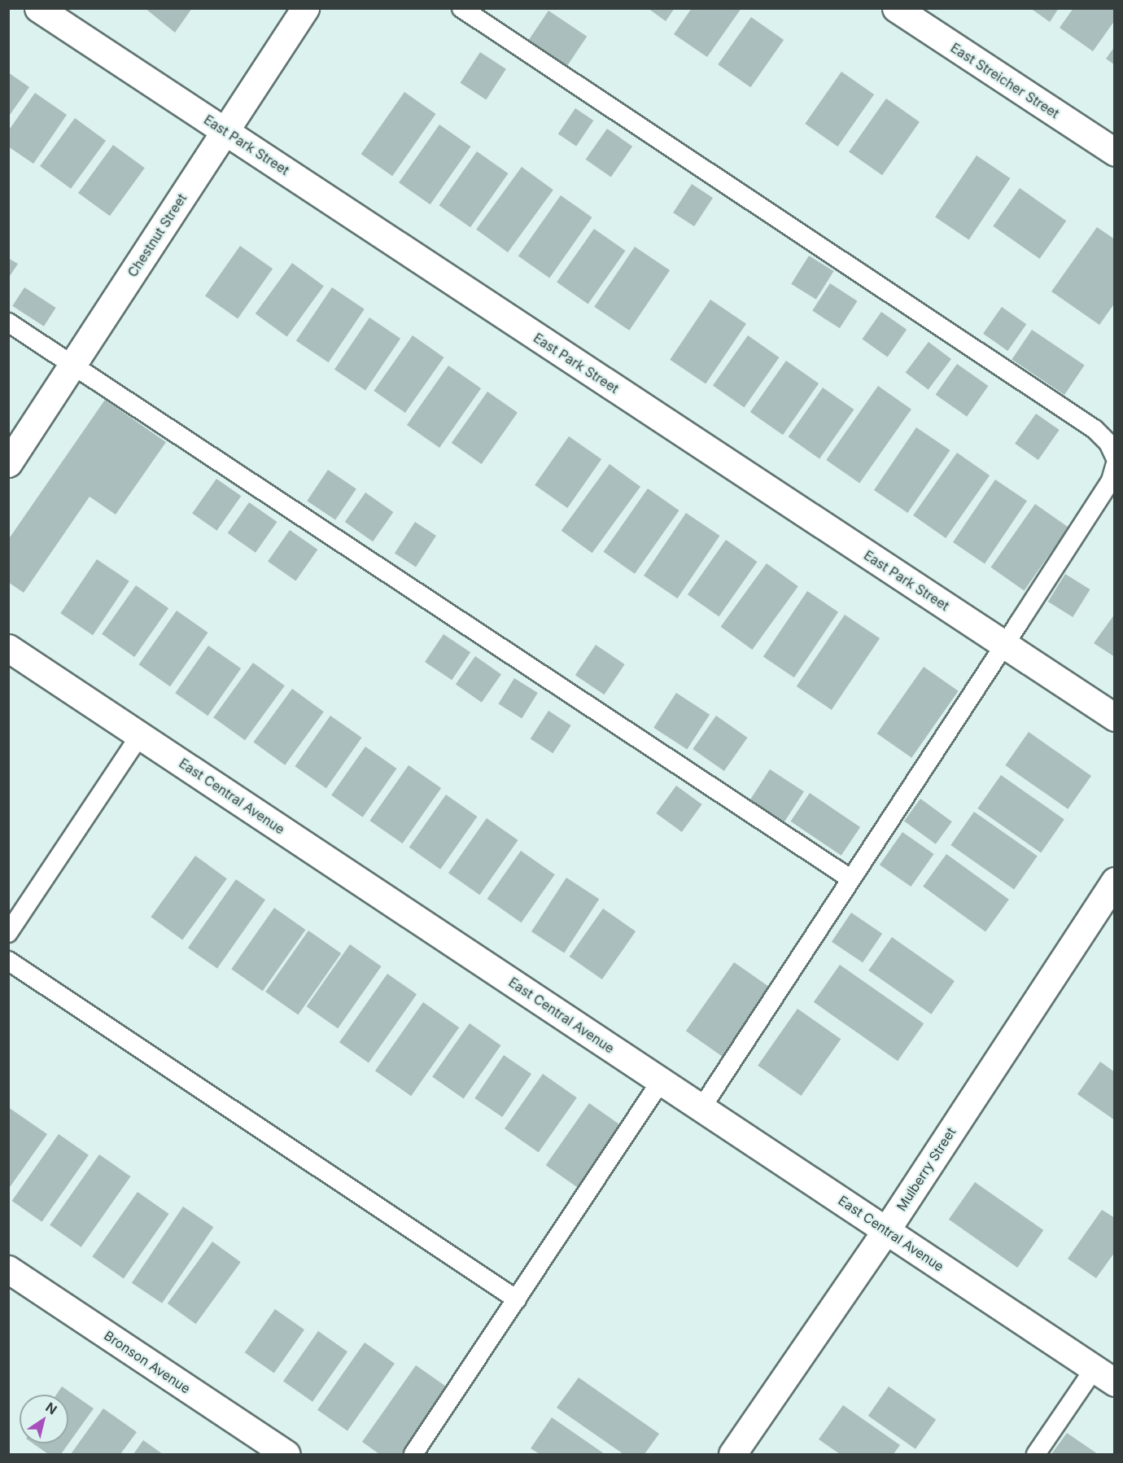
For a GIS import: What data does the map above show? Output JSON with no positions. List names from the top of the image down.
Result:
{
  "streets": {
    "street": [
      "East Streicher Street",
      "East Park Street",
      "Chestnut Street",
      "East Central Avenue",
      "Mulberry Street",
      "Bronson Avenue"
    ]
  },
  "crossings": [
    ["East Park Street", "Chestnut Street"],
    ["East Central Avenue", "Mulberry Street"]
  ],
  "north": "top right"
}
